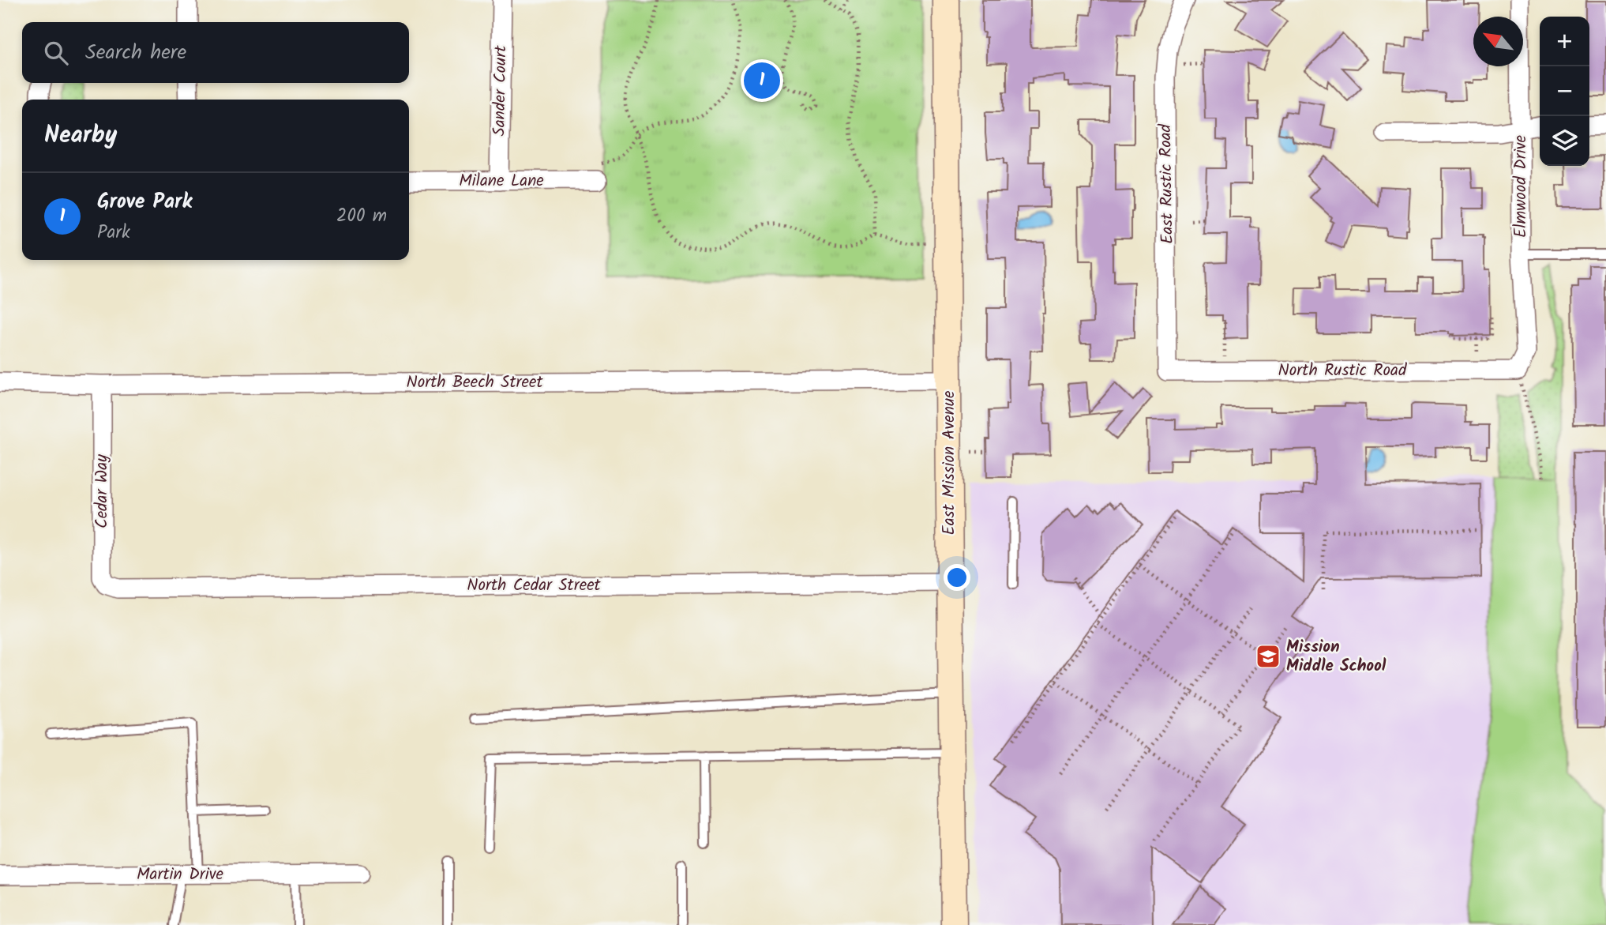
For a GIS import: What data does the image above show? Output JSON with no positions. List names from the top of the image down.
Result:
{
  "streets": {
    "main road": ["East Mission Avenue"],
    "street": [
      "Sander Court",
      "Milane Lane",
      "East Rustic Road",
      "Elmwood Drive",
      "North Rustic Road",
      "North Beech Street",
      "Cedar Way",
      "North Cedar Street",
      "Martin Drive"
    ]
  },
  "crossings": [
    ["Sander Court", "Milane Lane"],
    ["East Rustic Road", "North Rustic Road"],
    ["Elmwood Drive", "North Rustic Road"],
    ["North Beech Street", "East Mission Avenue"],
    ["North Beech Street", "Cedar Way"],
    ["East Mission Avenue", "North Cedar Street"],
    ["Cedar Way", "North Cedar Street"]
  ],
  "places": {
    "school or university": ["Mission Middle School"]
  },
  "north": "top left",
  "page": {
    "map_buttons": ["+", "−"],
    "search": "Search here",
    "pins": "1",
    "heading": "Nearby",
    "list": [
      {
        "mark": "1",
        "name": "Grove Park",
        "note": "Park",
        "value": "200 m"
      }
    ]
  }
}
